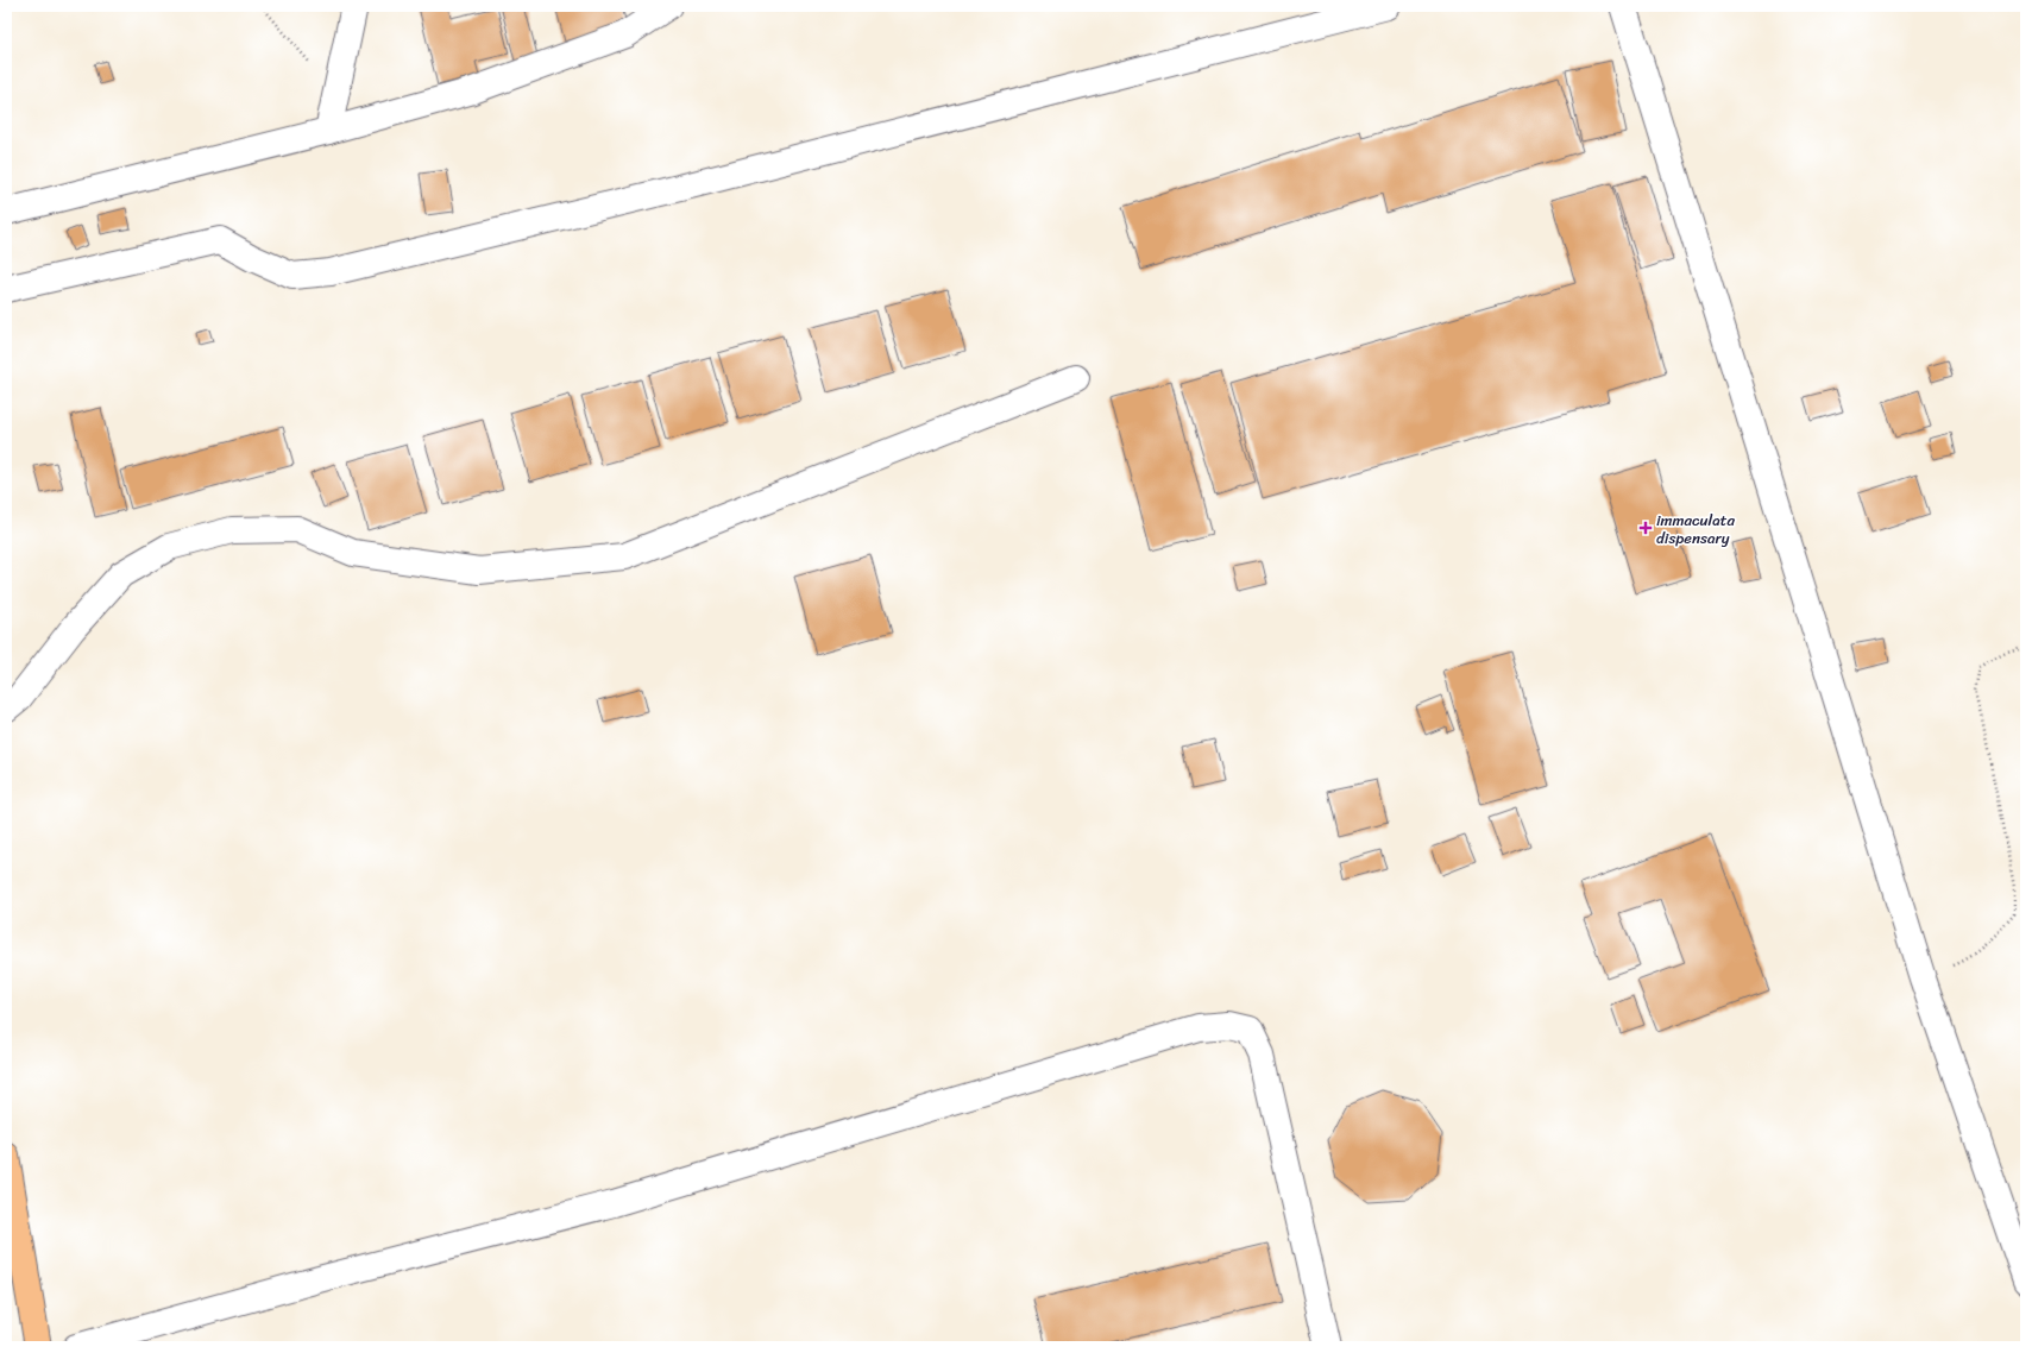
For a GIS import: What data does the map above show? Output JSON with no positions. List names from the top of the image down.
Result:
{
  "places": {
    "health": ["immaculata dispensary"]
  }
}
